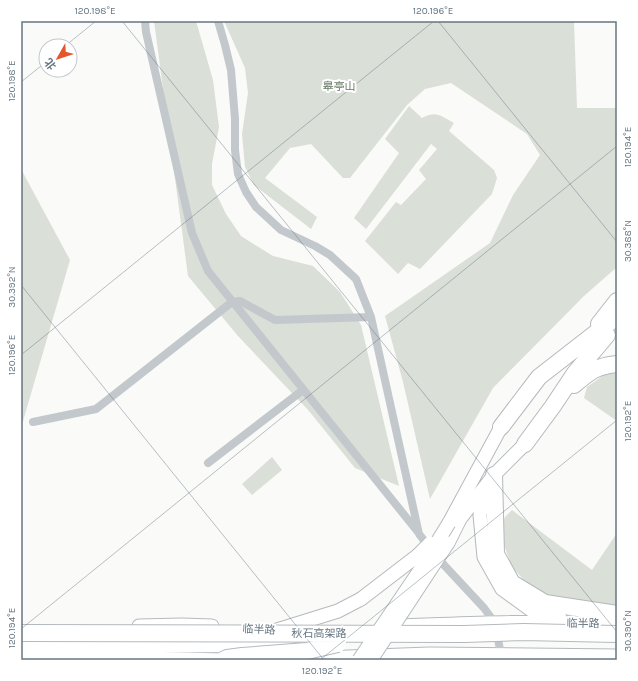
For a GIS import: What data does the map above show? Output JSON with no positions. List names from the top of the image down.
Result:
{
  "streets": {
    "highway": ["秋石高架路"],
    "main road": ["临半路"]
  },
  "parks": ["皋亭山"],
  "north": "bottom left",
  "coordinates": [
    "120.198°E",
    "120.196°E",
    "120.194°E",
    "30.388°N",
    "30.392°N",
    "120.192°E",
    "30.390°N"
  ]
}
